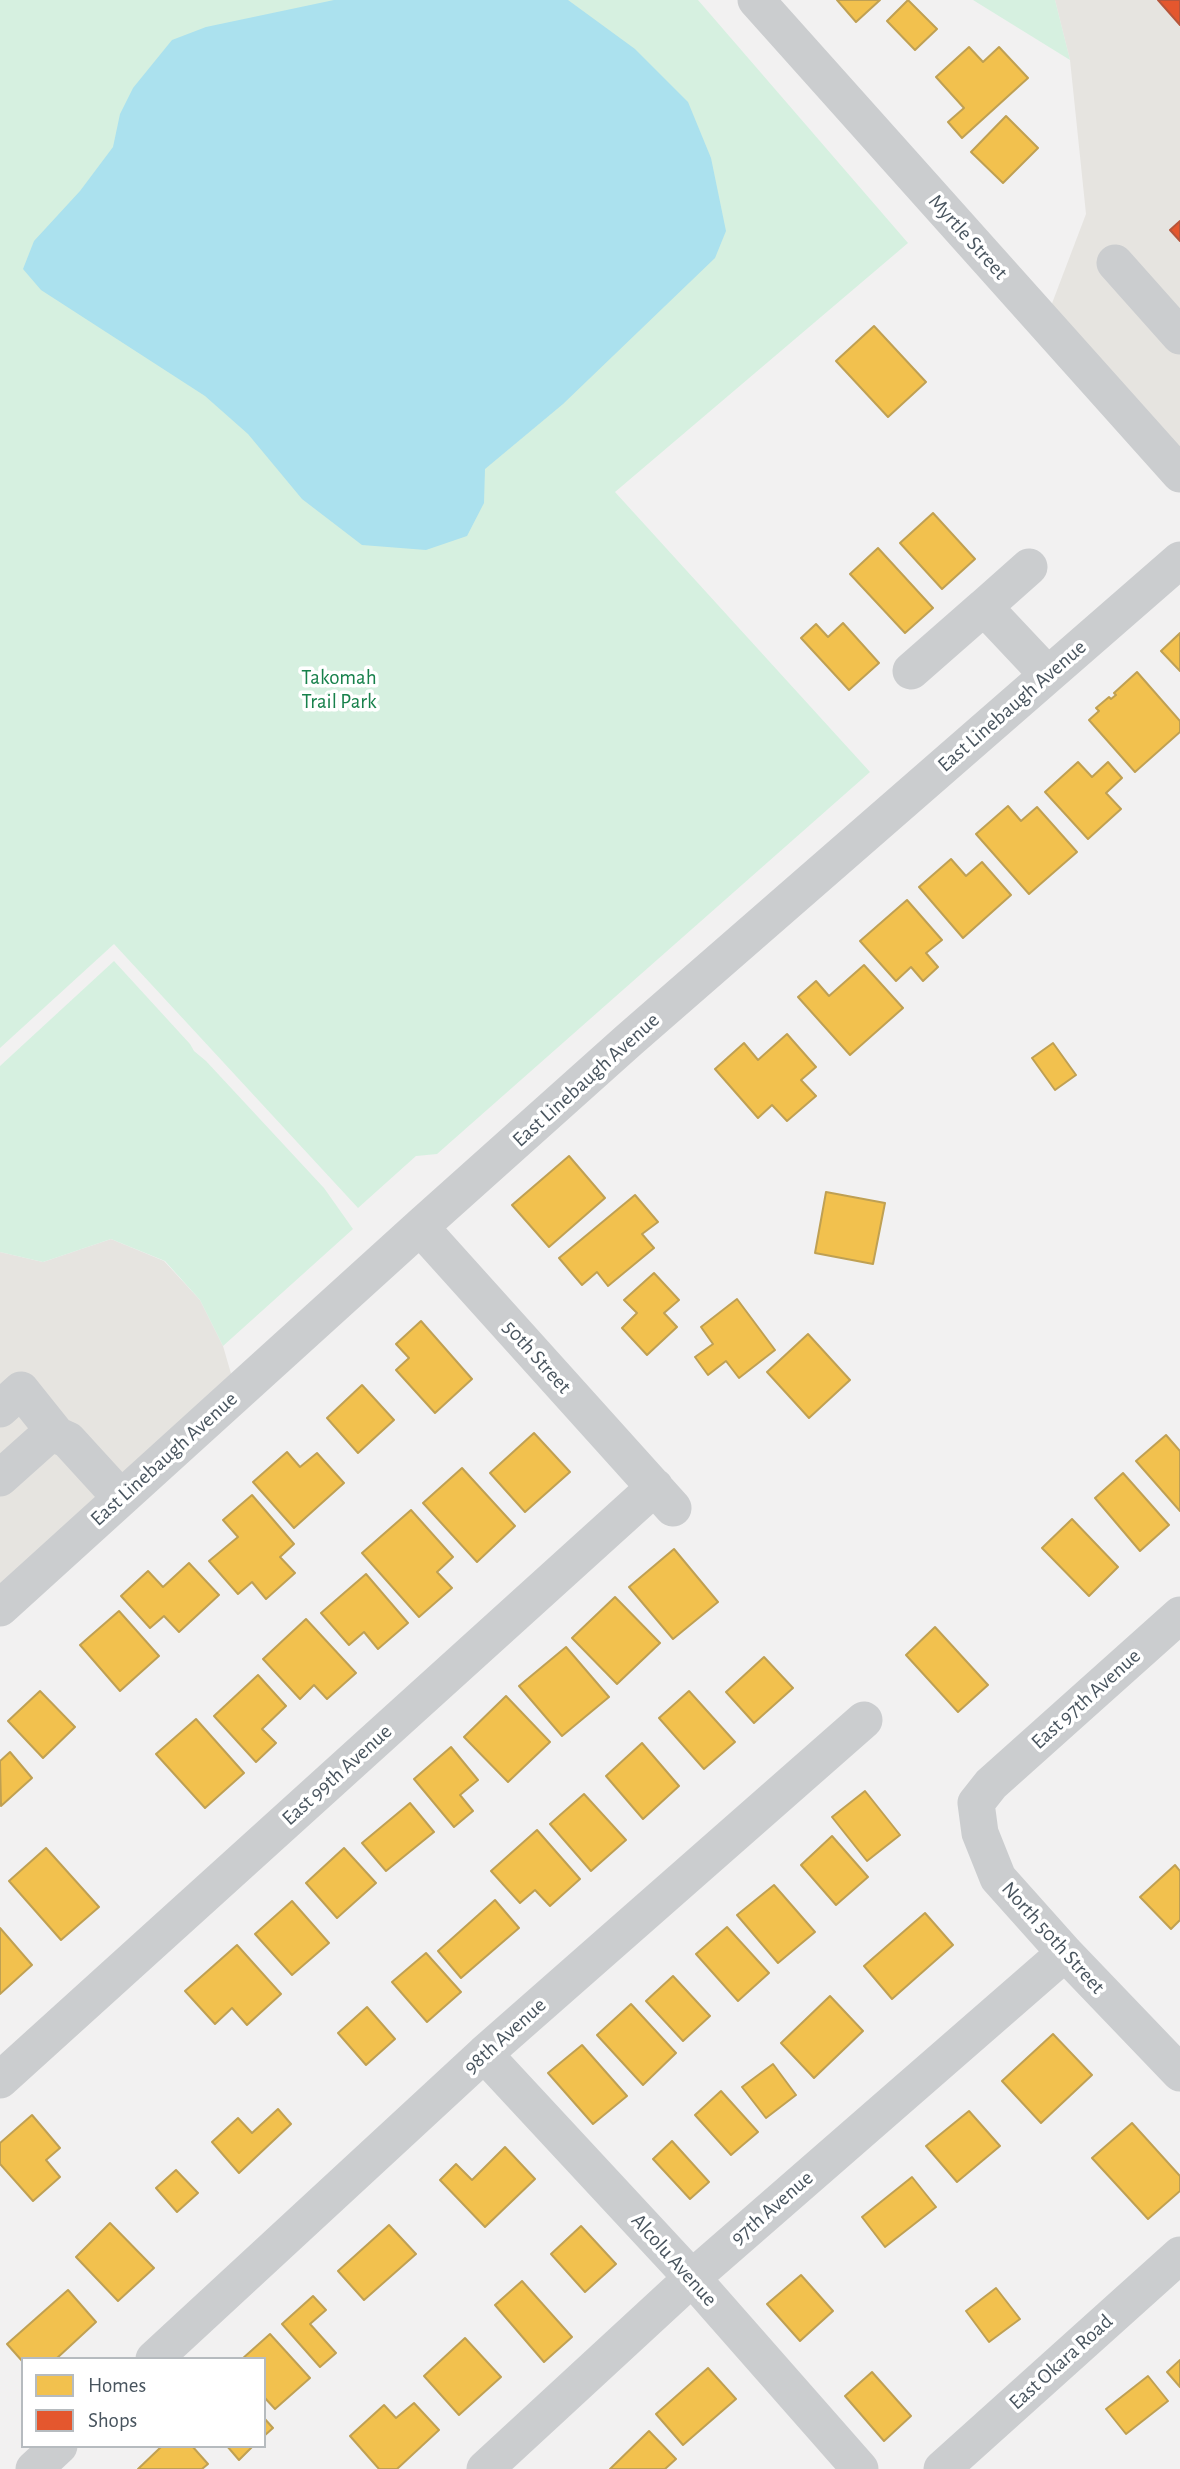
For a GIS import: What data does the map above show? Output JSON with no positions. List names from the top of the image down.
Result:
{
  "streets": {
    "street": [
      "Myrtle Street",
      "East Linebaugh Avenue",
      "50th Street",
      "East 97th Avenue",
      "East 99th Avenue",
      "North 50th Street",
      "98th Avenue",
      "97th Avenue",
      "Alcolu Avenue",
      "East Okara Road"
    ]
  },
  "crossings": [
    ["East Linebaugh Avenue", "50th Street"],
    ["50th Street", "East 99th Avenue"],
    ["East 97th Avenue", "North 50th Street"],
    ["North 50th Street", "97th Avenue"],
    ["98th Avenue", "Alcolu Avenue"],
    ["97th Avenue", "Alcolu Avenue"]
  ],
  "parks": ["Takomah Trail Park"],
  "legend": ["Homes", "Shops"]
}
